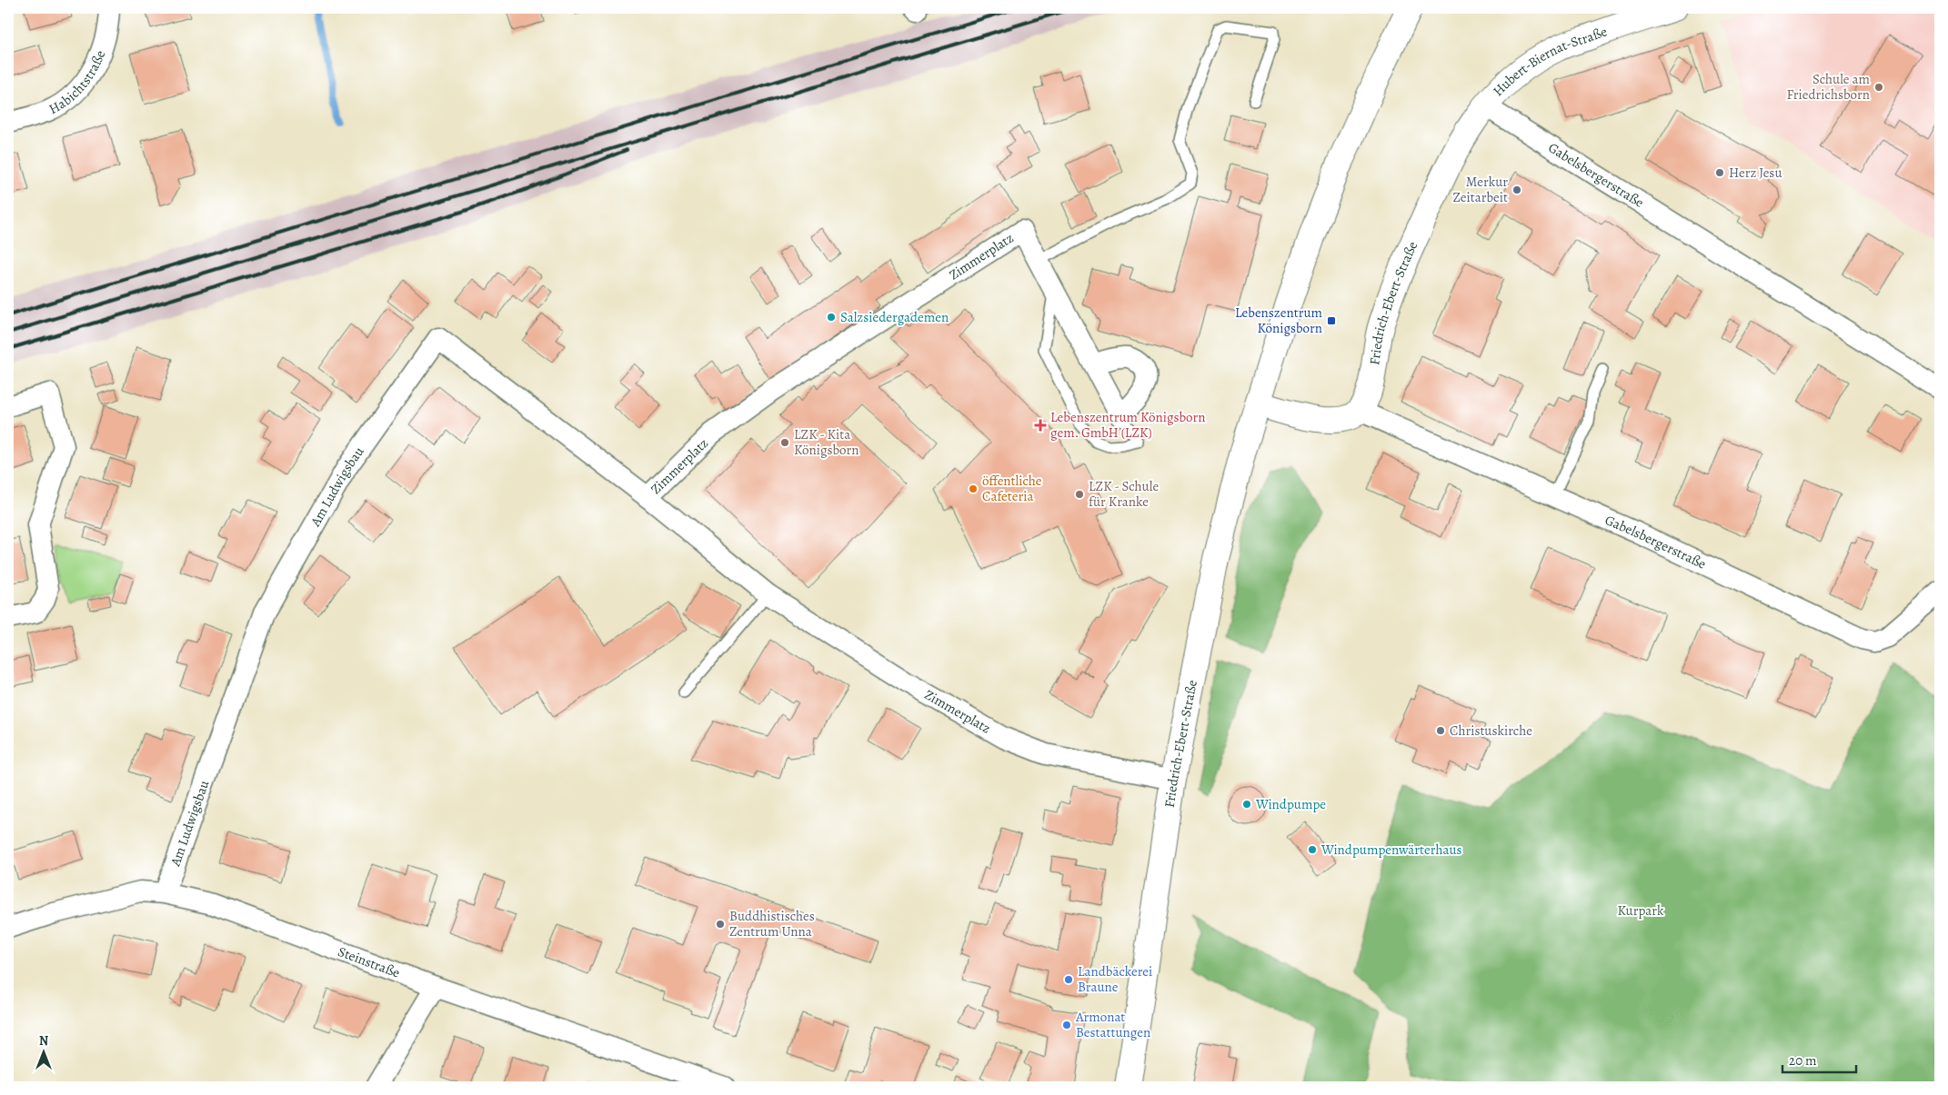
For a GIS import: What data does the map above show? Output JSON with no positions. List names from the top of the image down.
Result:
{
  "streets": {
    "main road": ["Hubert-Biernat-Straße", "Friedrich-Ebert-Straße"],
    "street": [
      "Habichtstraße",
      "Gabelsbergerstraße",
      "Zimmerplatz",
      "Am Ludwigsbau",
      "Steinstraße"
    ]
  },
  "crossings": [
    ["Hubert-Biernat-Straße", "Gabelsbergerstraße"],
    ["Hubert-Biernat-Straße", "Friedrich-Ebert-Straße"],
    ["Gabelsbergerstraße", "Friedrich-Ebert-Straße"],
    ["Zimmerplatz", "Friedrich-Ebert-Straße"],
    ["Zimmerplatz", "Am Ludwigsbau"],
    ["Am Ludwigsbau", "Steinstraße"]
  ],
  "parks": ["Kurpark"],
  "places": {
    "other": [
      "Schule am Friedrichsborn",
      "Herz Jesu",
      "Merkur Zeitarbeit",
      "Salzsiedergademen",
      "LZK - Kita Königsborn",
      "öffentliche Cafeteria",
      "LZK - Schule für Kranke",
      "Christuskirche",
      "Windpumpe",
      "Windpumpenwärterhaus",
      "Buddhistisches Zentrum Unna",
      "Landbäckerei Braune",
      "Armonat Bestattungen"
    ],
    "transit": ["Lebenszentrum Königsborn"],
    "health": ["Lebenszentrum Königsborn gem. GmbH (LZK)"]
  },
  "scale_bar": "20 m",
  "north": "top"
}
